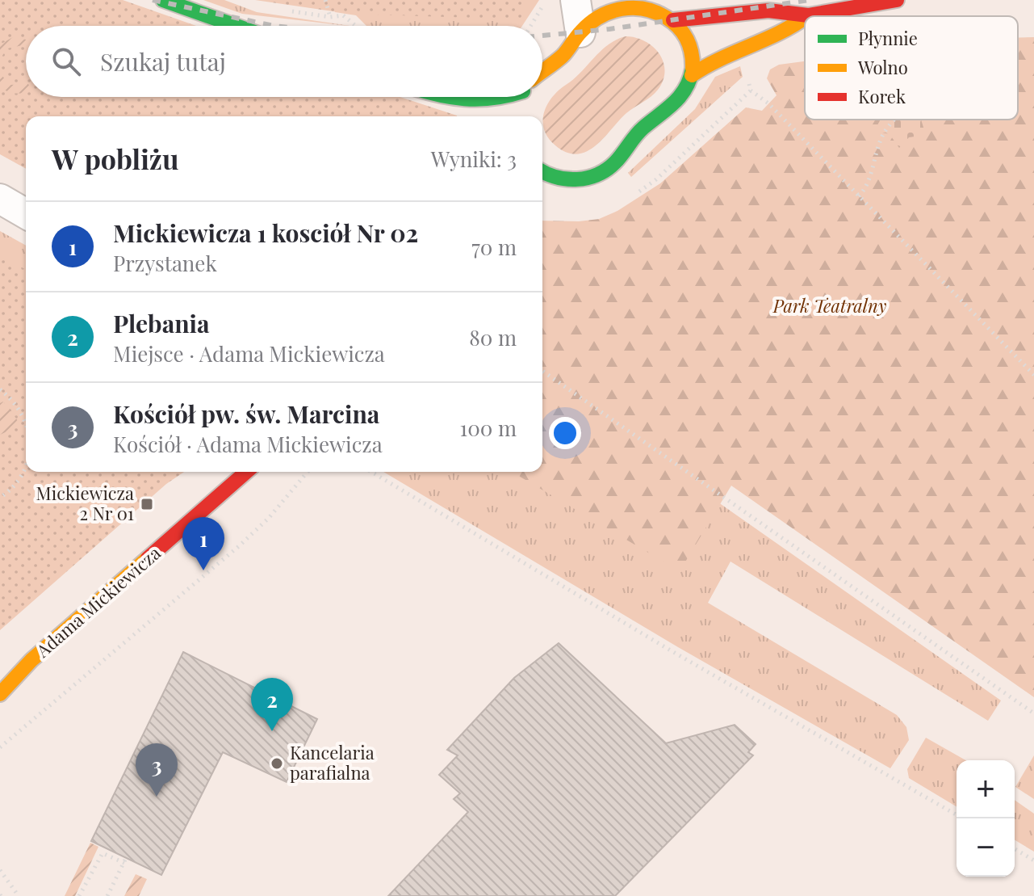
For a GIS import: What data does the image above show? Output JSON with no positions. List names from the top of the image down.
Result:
{
  "streets": {
    "street": ["Adama Mickiewicza"]
  },
  "parks": ["Park Teatralny"],
  "places": {
    "transit": ["Mickiewicza 2 Nr 01"],
    "other": ["Kancelaria parafialna"]
  },
  "legend": ["Płynnie", "Wolno", "Korek"],
  "page": {
    "search": "Szukaj tutaj",
    "heading": ["W pobliżu", "Wyniki: 3"],
    "list": [
      {
        "mark": "1",
        "name": "Mickiewicza 1 kosciół Nr 02",
        "note": "Przystanek",
        "value": "70 m"
      },
      {
        "mark": "2",
        "name": "Plebania",
        "note": "Miejsce · Adama Mickiewicza",
        "value": "80 m"
      },
      {
        "mark": "3",
        "name": "Kościół pw. św. Marcina",
        "note": "Kościół · Adama Mickiewicza",
        "value": "100 m"
      }
    ],
    "pins": ["1", "2", "3"],
    "map_buttons": ["+", "−"]
  }
}
